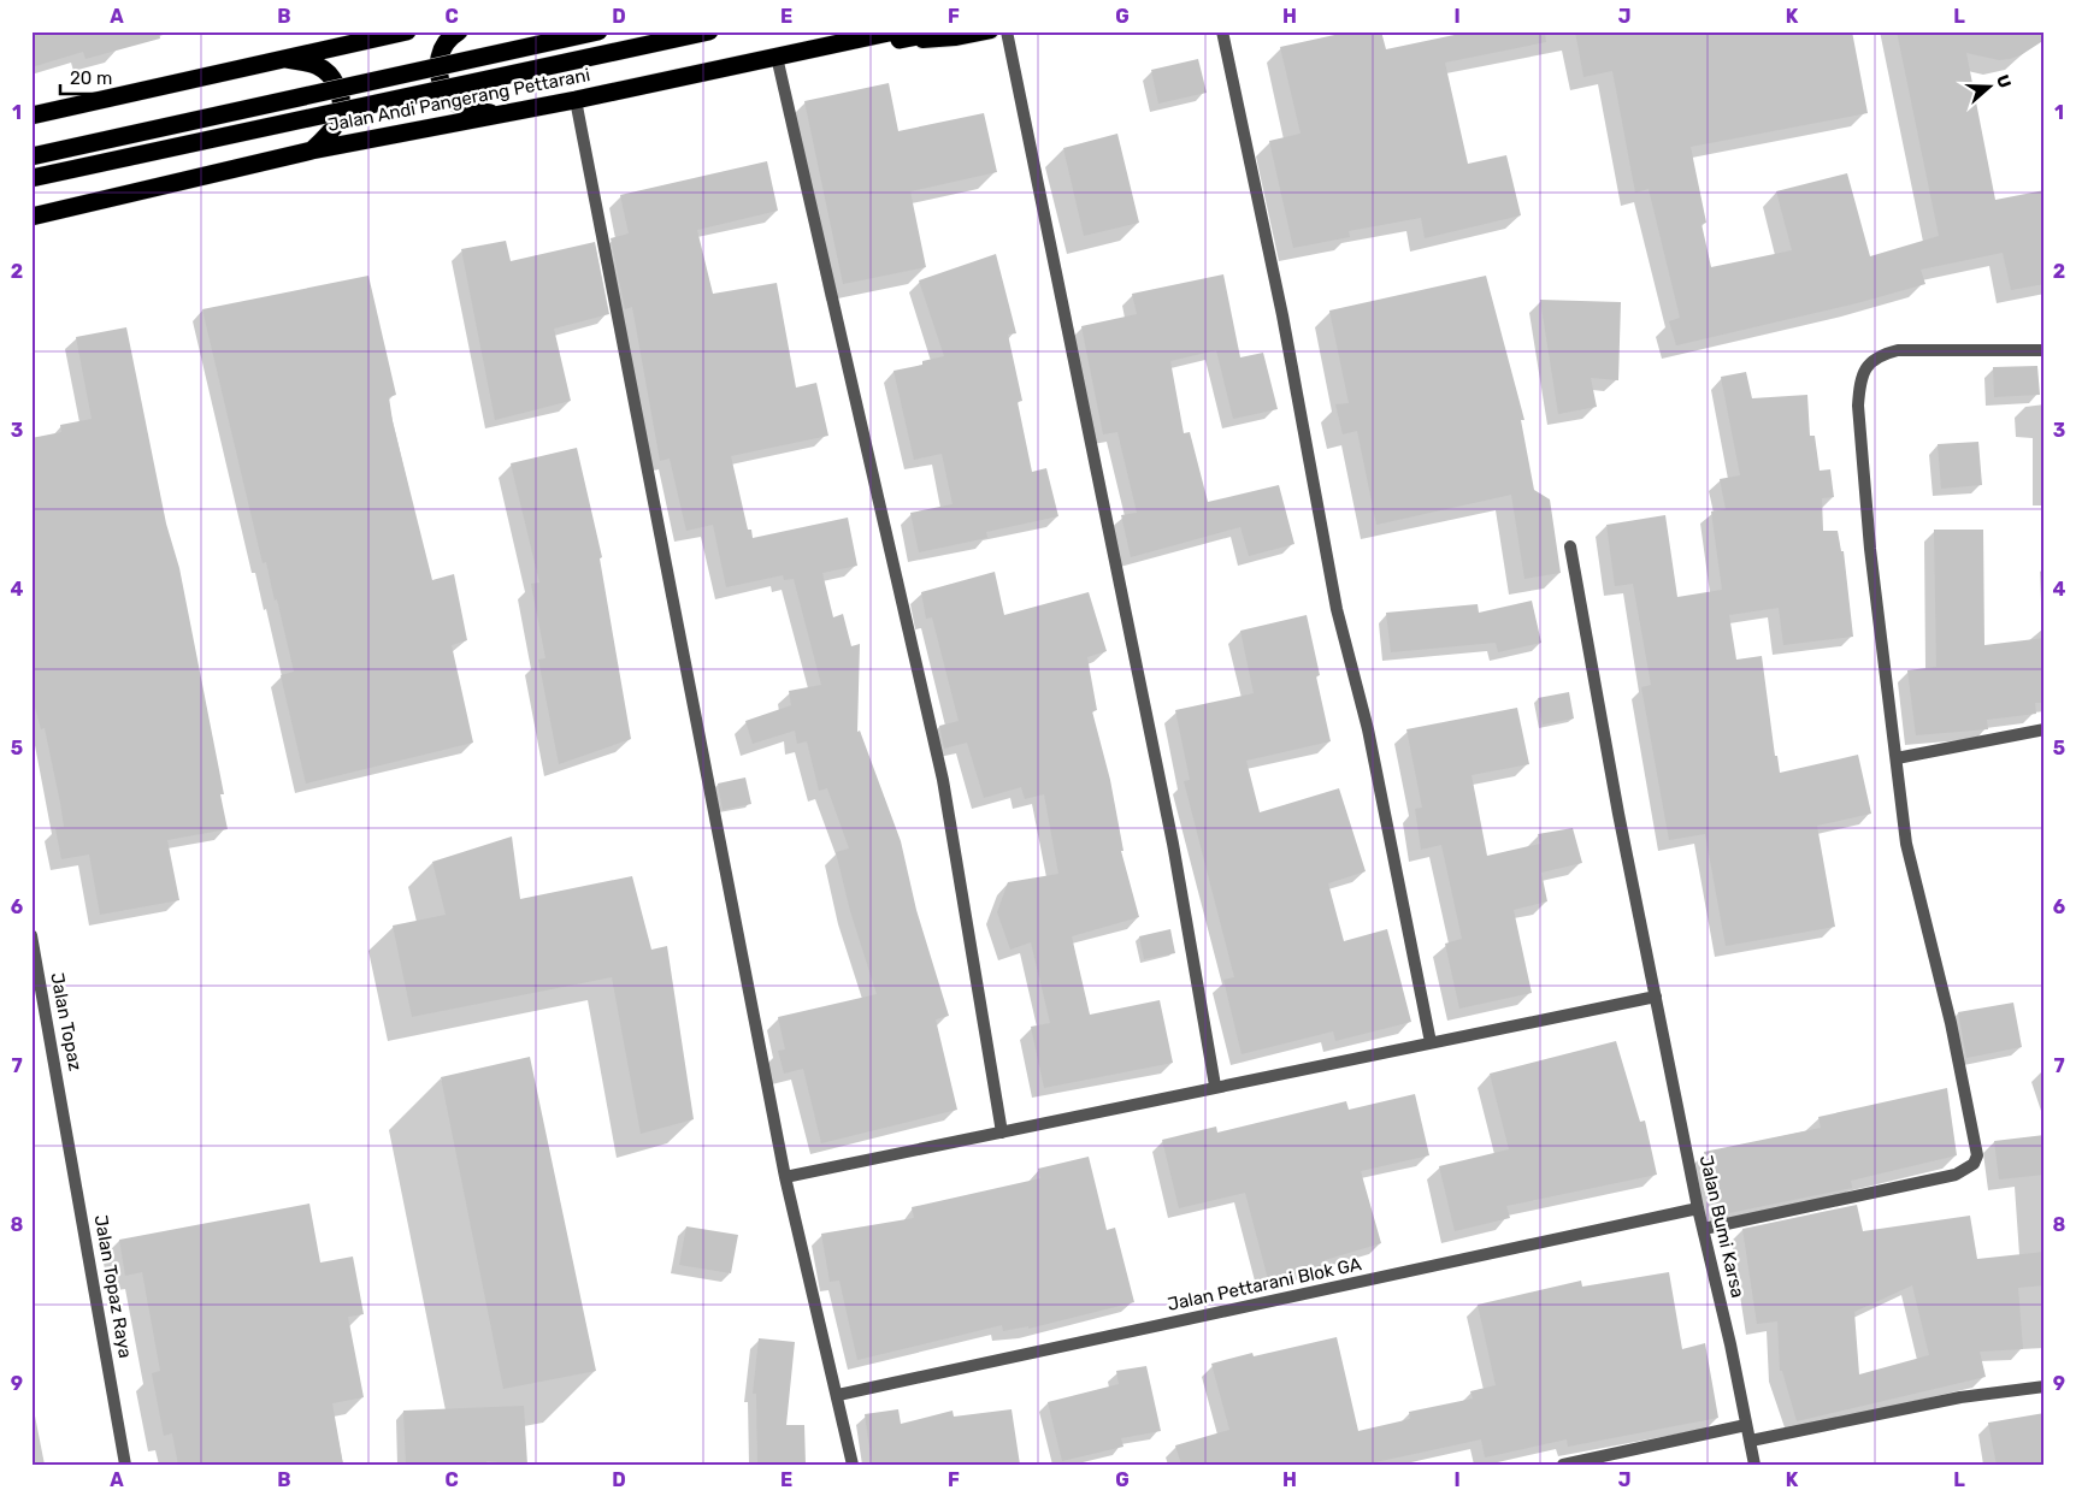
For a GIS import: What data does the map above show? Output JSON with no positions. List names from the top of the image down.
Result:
{
  "streets": {
    "highway": ["Jalan Andi Pangerang Pettarani"],
    "street": [
      "Jalan Topaz",
      "Jalan Bumi Karsa",
      "Jalan Pettarani Blok GA",
      "Jalan Topaz Raya"
    ]
  },
  "crossings": [
    ["Jalan Topaz", "Jalan Topaz Raya"],
    ["Jalan Bumi Karsa", "Jalan Pettarani Blok GA"]
  ],
  "scale_bar": "20 m",
  "north": "right",
  "grid": {
    "columns": [
      "A",
      "B",
      "C",
      "D",
      "E",
      "F",
      "G",
      "H",
      "I",
      "J",
      "K",
      "L"
    ],
    "rows": [
      "1",
      "2",
      "3",
      "4",
      "5",
      "6",
      "7",
      "8",
      "9"
    ]
  }
}
